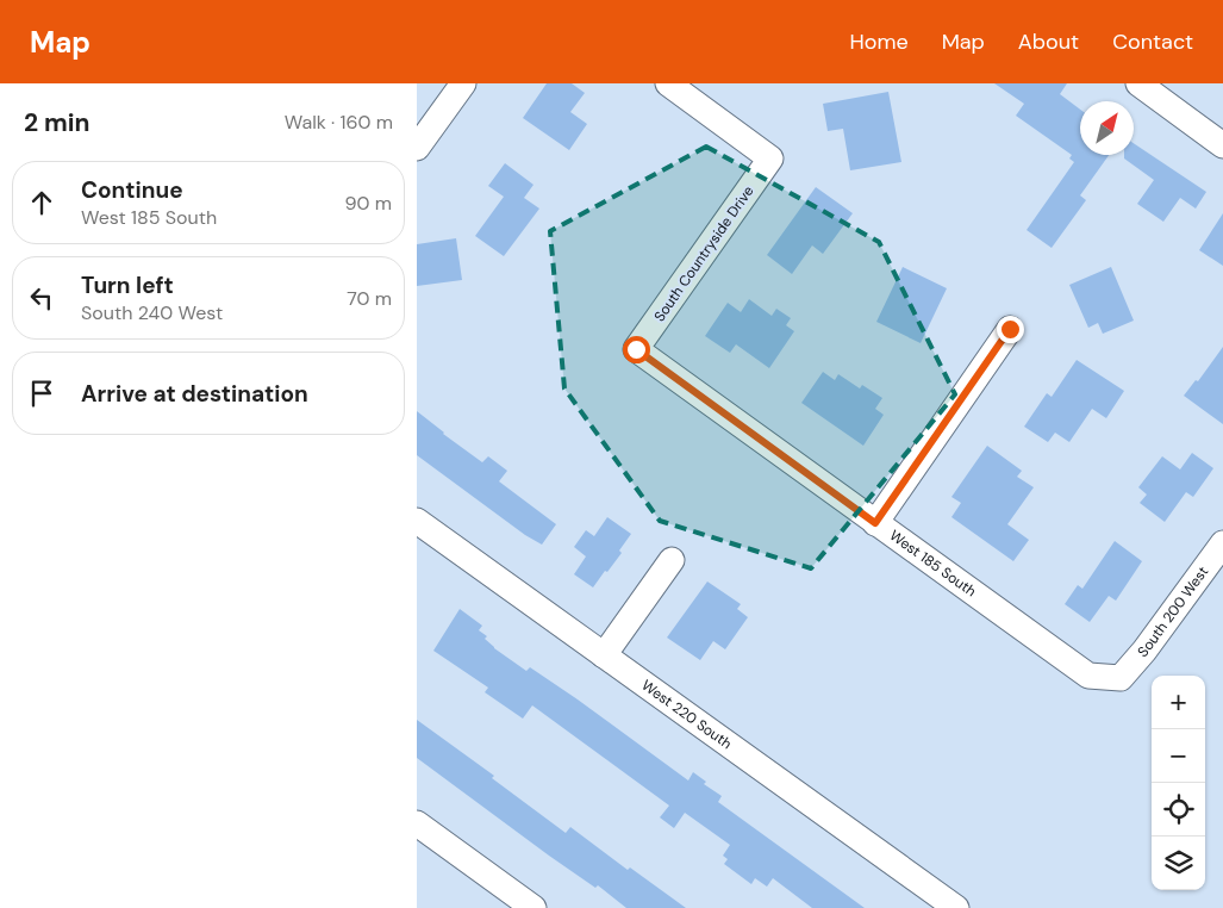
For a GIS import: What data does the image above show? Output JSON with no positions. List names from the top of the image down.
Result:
{
  "streets": {
    "street": [
      "South Countryside Drive",
      "West 185 South",
      "South 200 West",
      "West 220 South"
    ]
  },
  "crossings": [
    ["South Countryside Drive", "West 185 South"],
    ["West 185 South", "South 200 West"]
  ],
  "north": "top right",
  "page": {
    "header": "Map",
    "nav": [
      "Home",
      "Map",
      "About",
      "Contact"
    ],
    "heading": ["2 min", "Walk · 160 m"],
    "list": [
      ["Continue", "West 185 South", "90 m"],
      ["Turn left", "South 240 West", "70 m"],
      "Arrive at destination"
    ],
    "map_buttons": ["+", "−"]
  }
}
